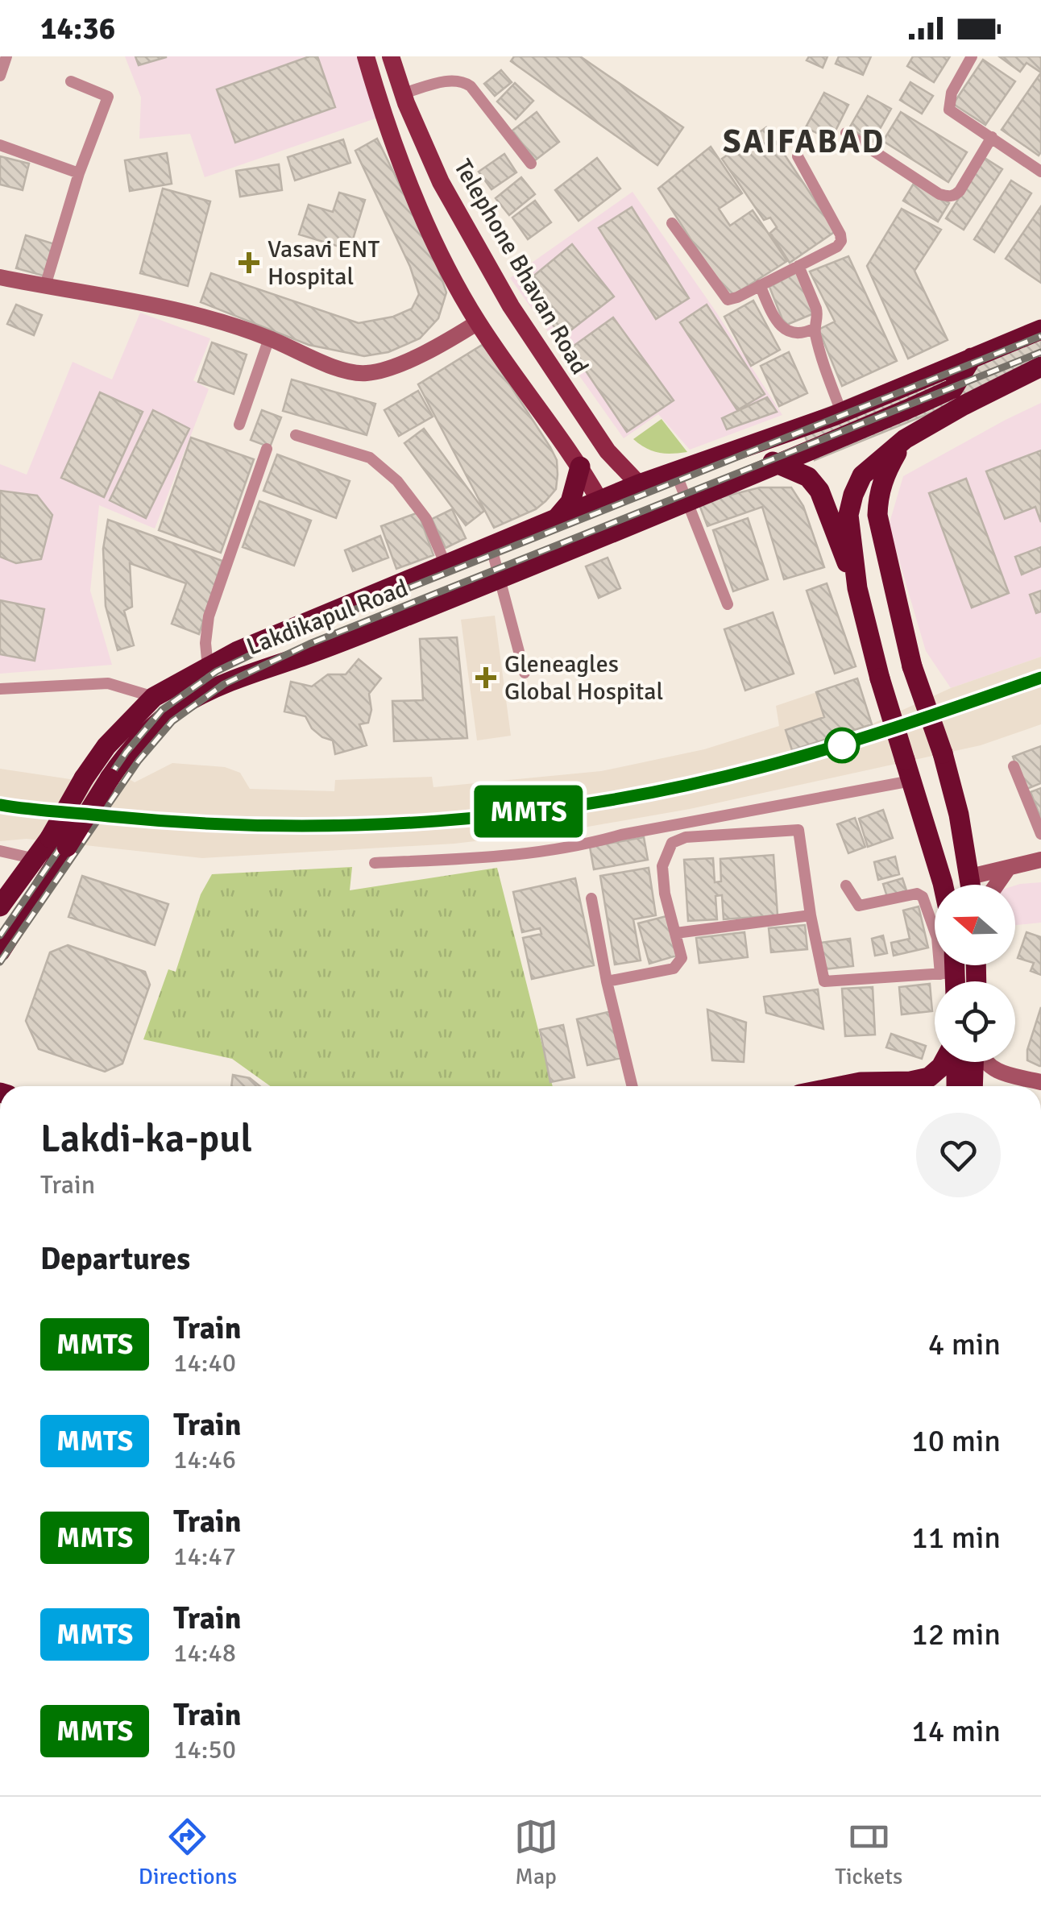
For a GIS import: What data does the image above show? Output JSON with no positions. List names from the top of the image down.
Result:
{
  "streets": {
    "highway": ["Lakdikapul Road"],
    "main road": ["Telephone Bhavan Road"]
  },
  "crossings": [
    ["Telephone Bhavan Road", "Lakdikapul Road"]
  ],
  "districts": ["SAIFABAD"],
  "places": {
    "health": ["Vasavi ENT Hospital", "Gleneagles Global Hospital"]
  },
  "north": "left",
  "page": {
    "status": "14:36",
    "on_map": "MMTS",
    "heading": [
      ["Lakdi-ka-pul", "Train"],
      "Departures"
    ],
    "list": [
      {
        "mark": "MMTS",
        "name": "Train",
        "note": "14:40",
        "value": "4 min"
      },
      {
        "mark": "MMTS",
        "name": "Train",
        "note": "14:46",
        "value": "10 min"
      },
      {
        "mark": "MMTS",
        "name": "Train",
        "note": "14:47",
        "value": "11 min"
      },
      {
        "mark": "MMTS",
        "name": "Train",
        "note": "14:48",
        "value": "12 min"
      },
      {
        "mark": "MMTS",
        "name": "Train",
        "note": "14:50",
        "value": "14 min"
      }
    ],
    "tabs": ["Directions", "Map", "Tickets"]
  }
}
